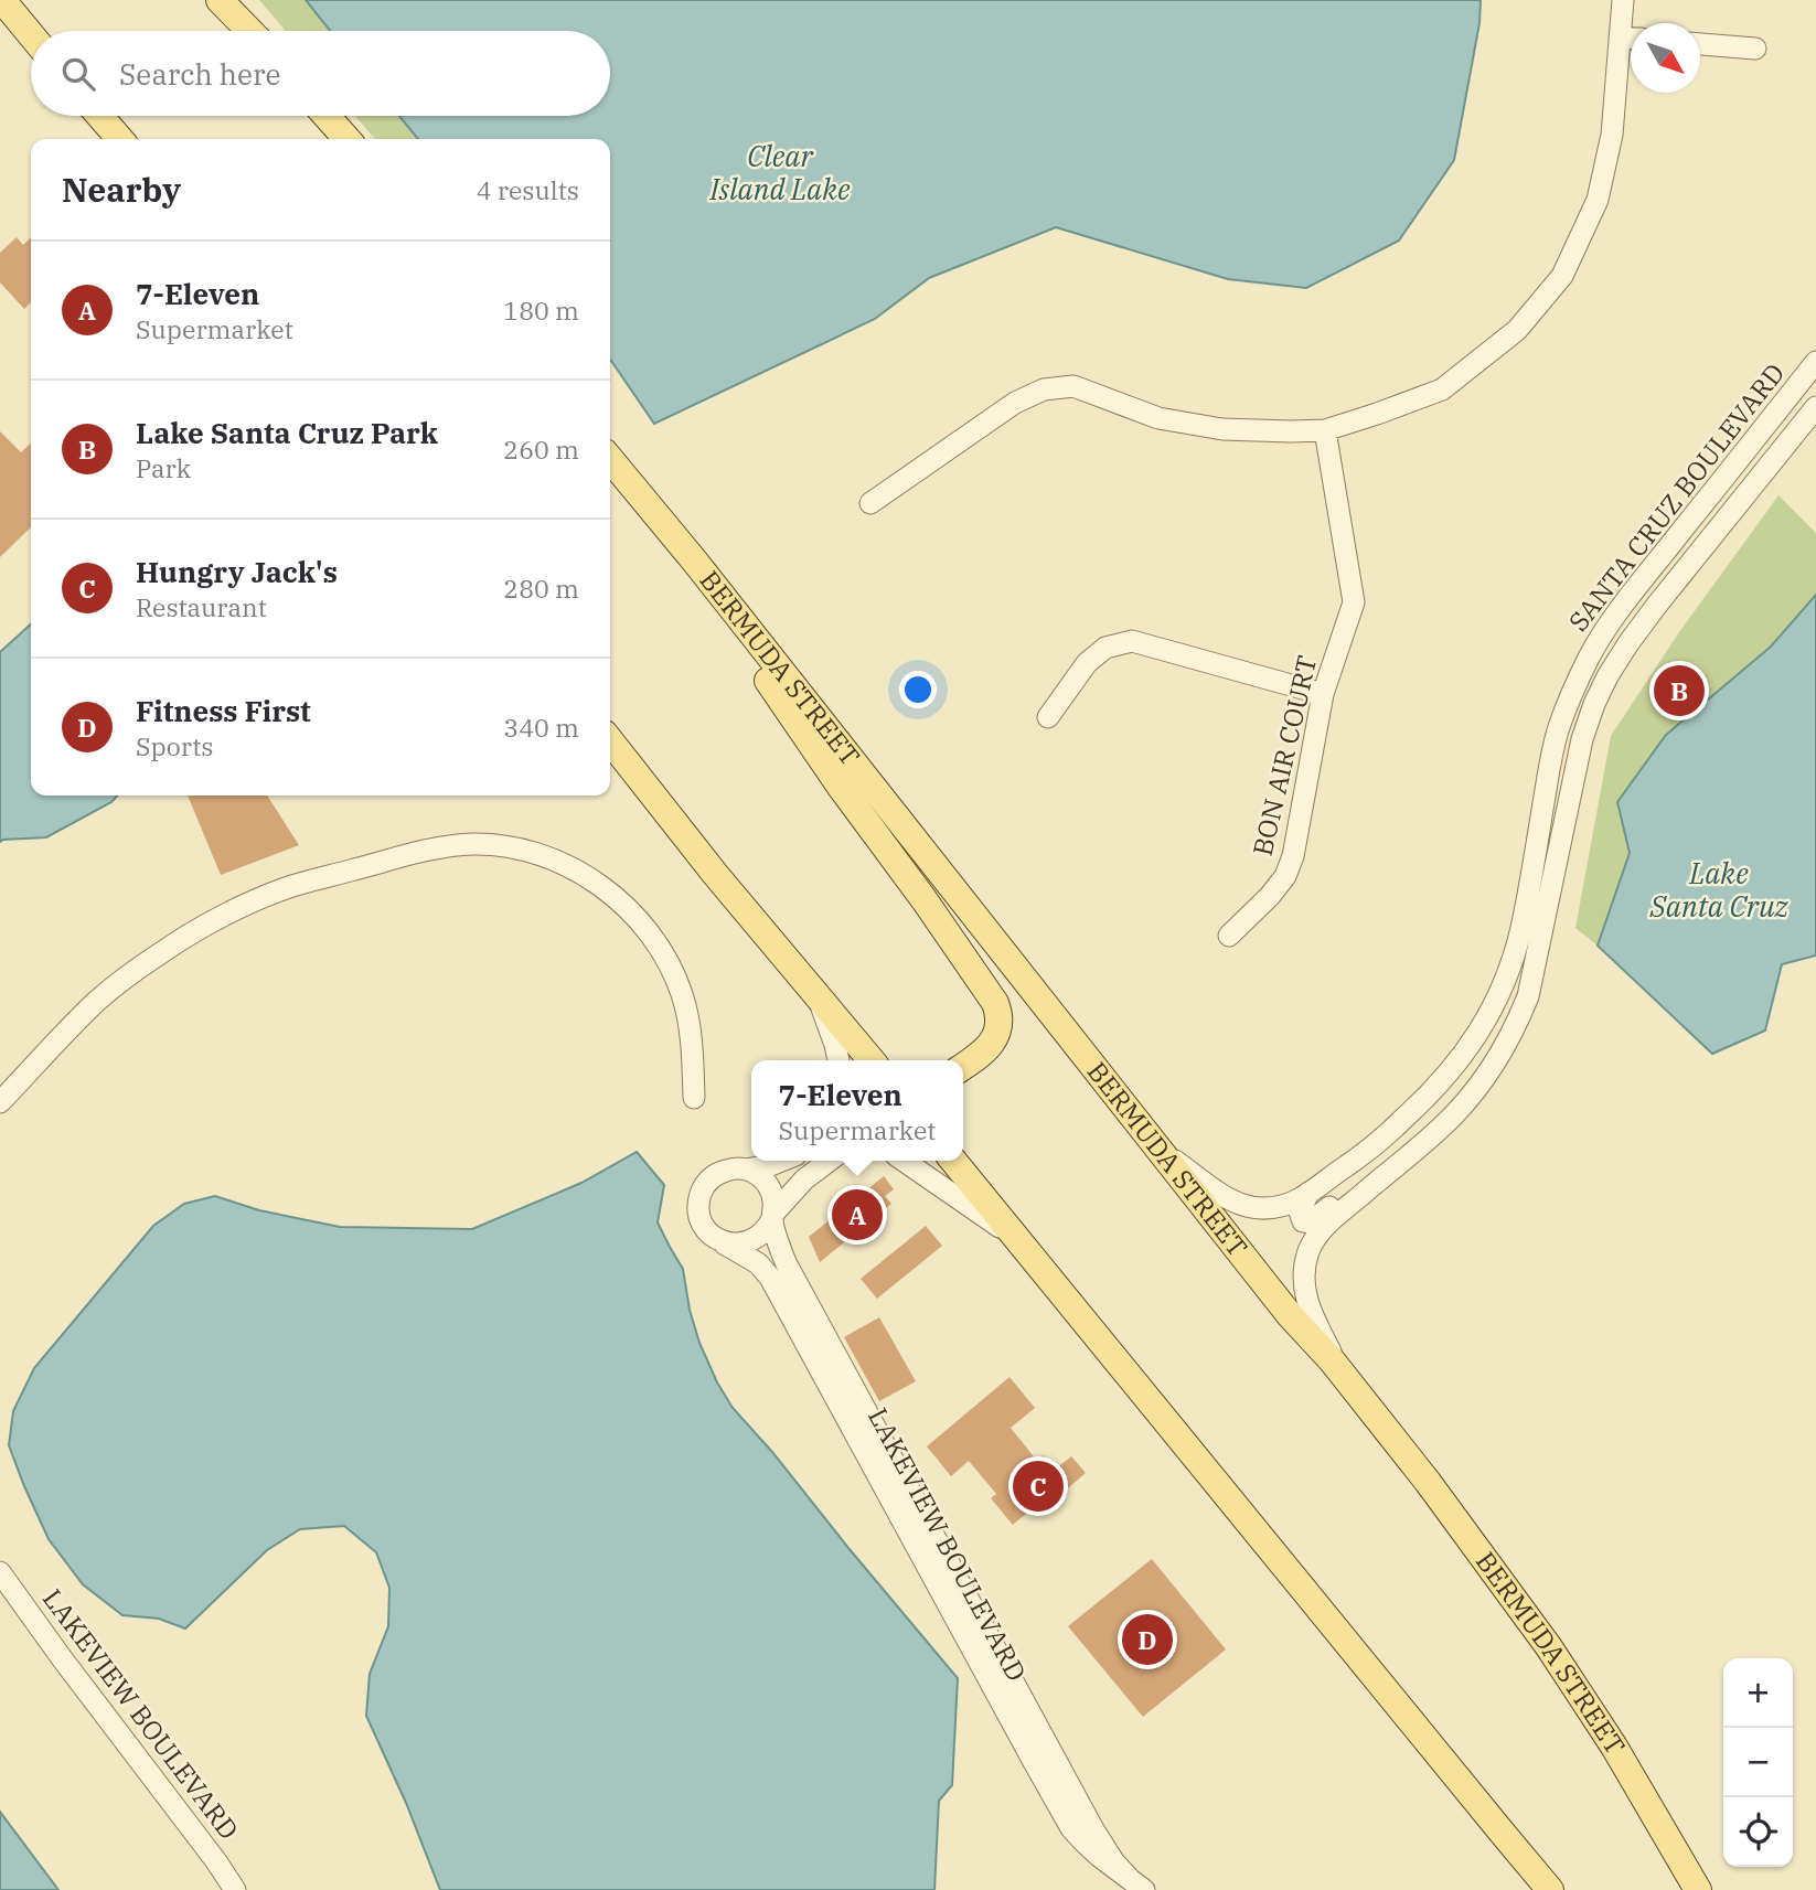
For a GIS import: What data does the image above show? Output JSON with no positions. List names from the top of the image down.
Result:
{
  "streets": {
    "main road": ["BERMUDA STREET"],
    "street": ["SANTA CRUZ BOULEVARD", "BON AIR COURT", "LAKEVIEW BOULEVARD"]
  },
  "crossings": [
    ["SANTA CRUZ BOULEVARD", "BERMUDA STREET"]
  ],
  "water": ["Clear Island Lake", "Lake Santa Cruz"],
  "north": "bottom right",
  "page": {
    "search": "Search here",
    "heading": ["Nearby", "4 results"],
    "list": [
      {
        "mark": "A",
        "name": "7-Eleven",
        "note": "Supermarket",
        "value": "180 m"
      },
      {
        "mark": "B",
        "name": "Lake Santa Cruz Park",
        "note": "Park",
        "value": "260 m"
      },
      {
        "mark": "C",
        "name": "Hungry Jack's",
        "note": "Restaurant",
        "value": "280 m"
      },
      {
        "mark": "D",
        "name": "Fitness First",
        "note": "Sports",
        "value": "340 m"
      }
    ],
    "pins": [
      "B",
      "A",
      "C",
      "D"
    ],
    "popup": ["7-Eleven", "Supermarket"],
    "map_buttons": ["+", "−"]
  }
}
